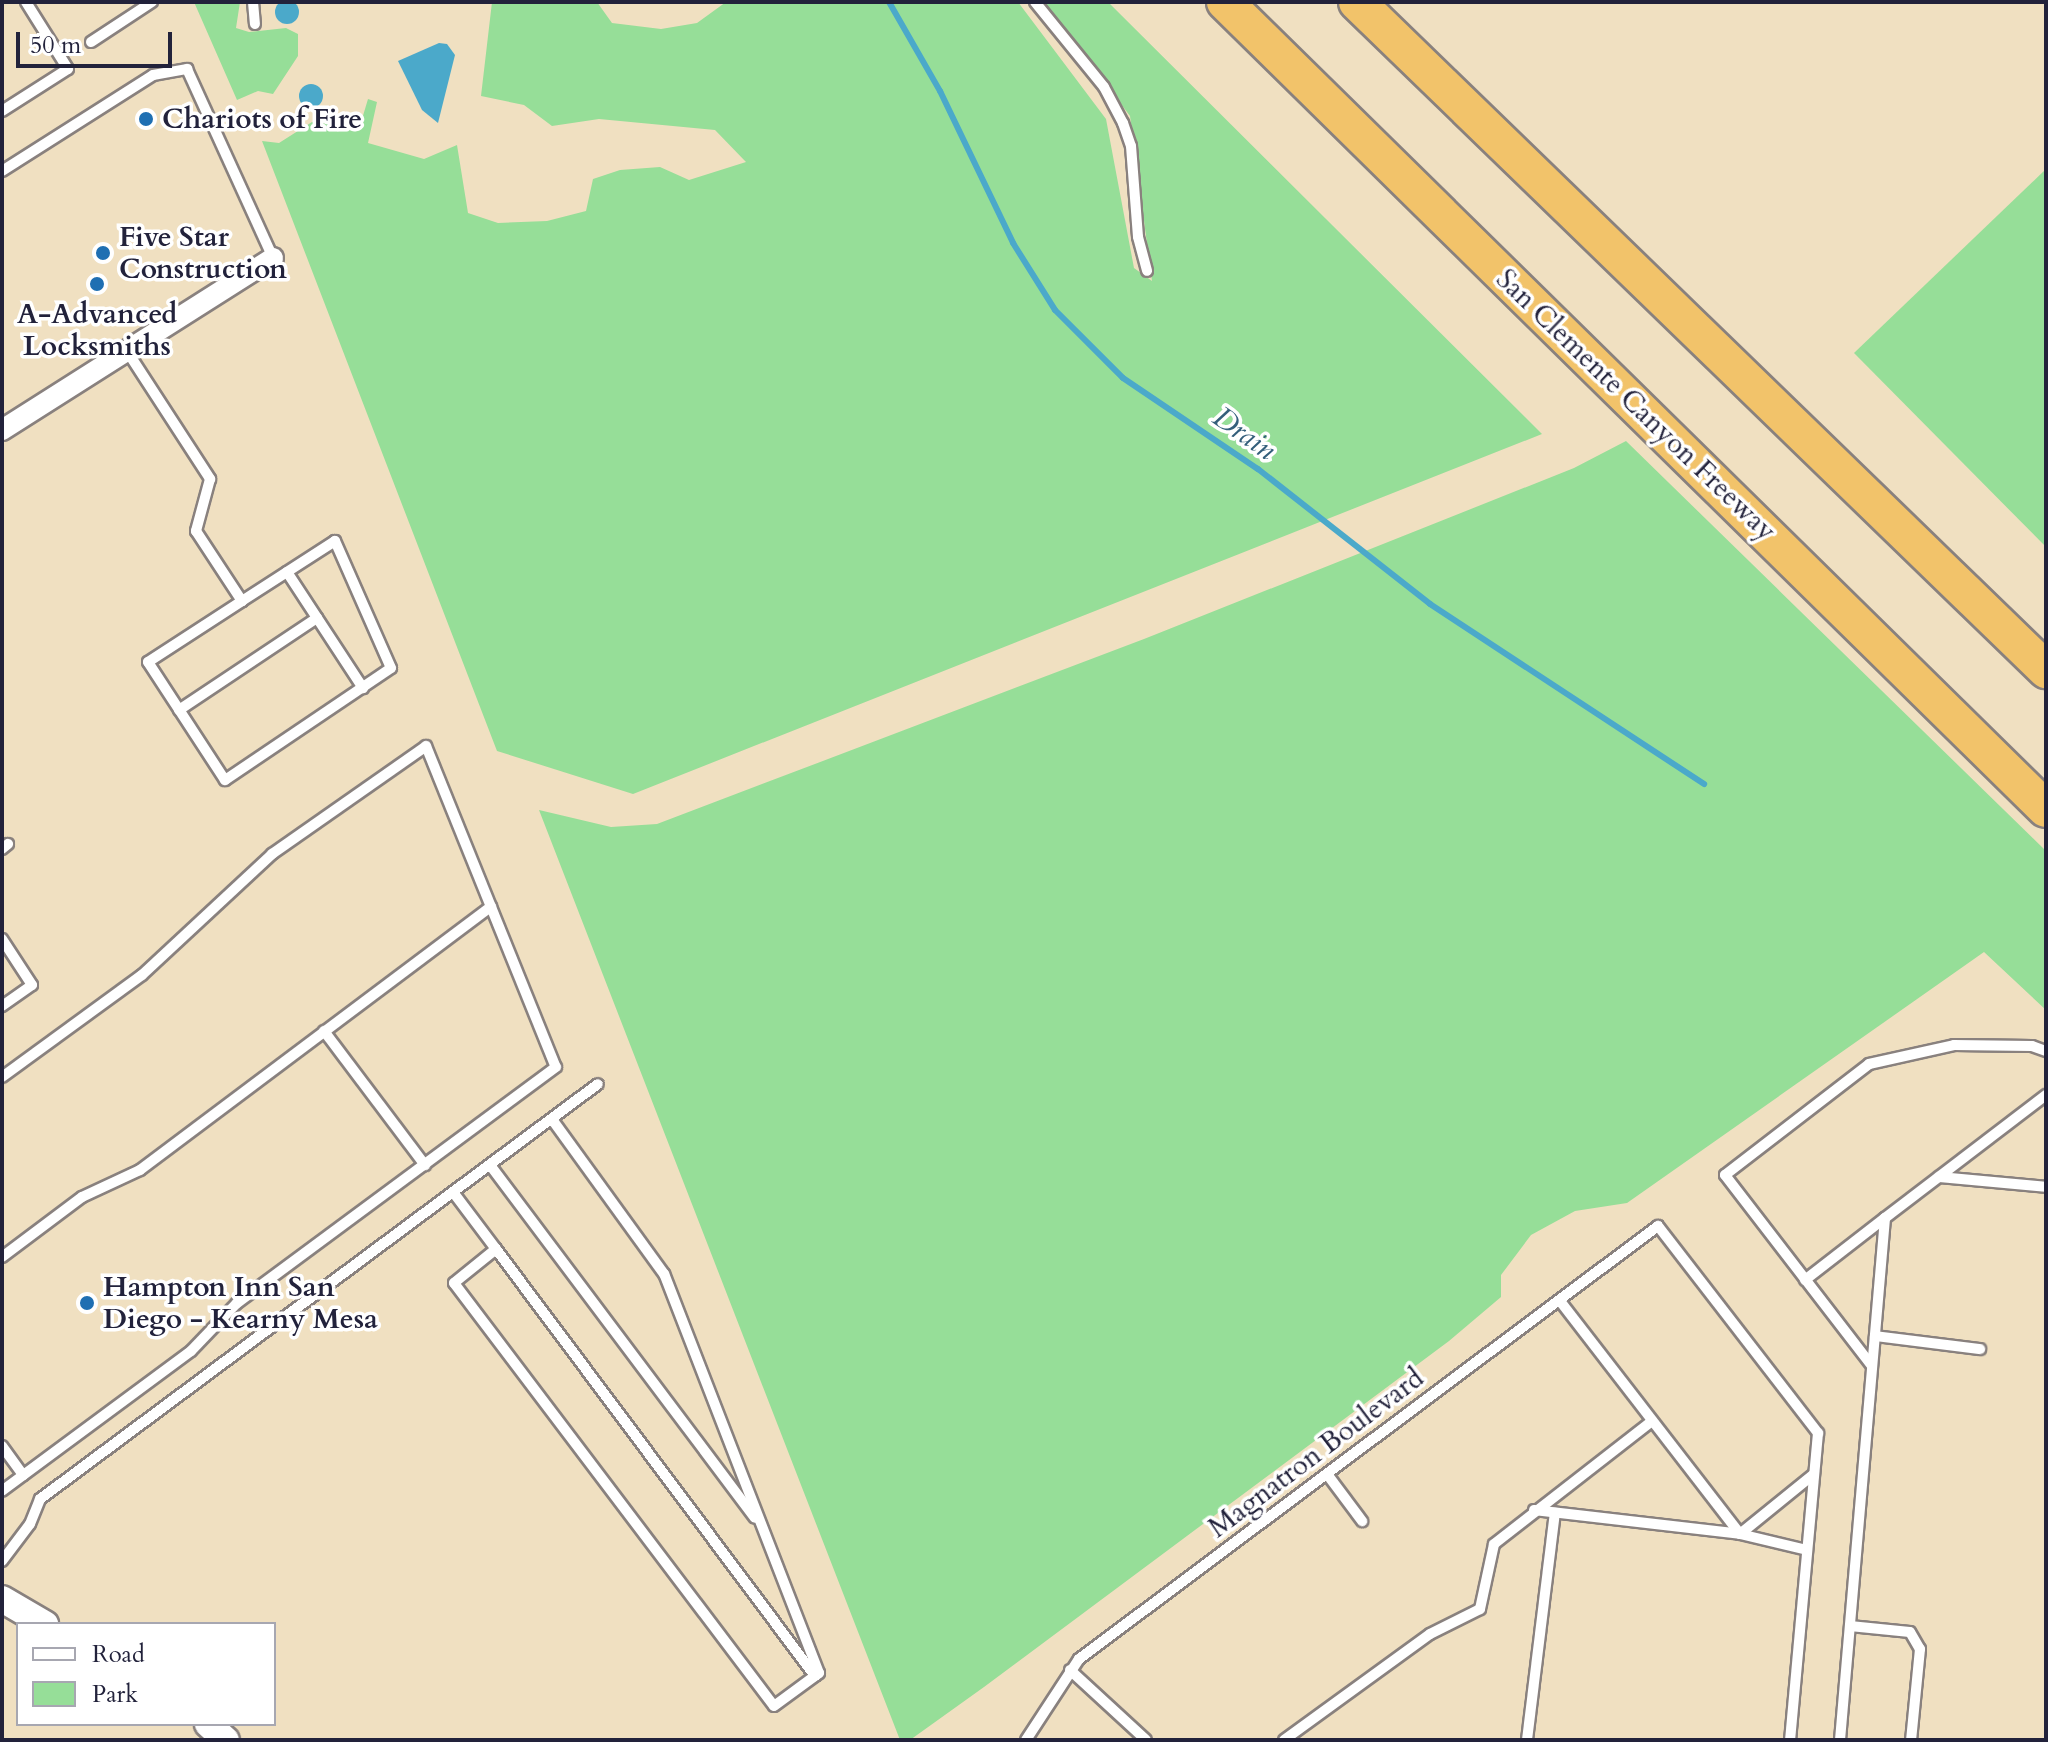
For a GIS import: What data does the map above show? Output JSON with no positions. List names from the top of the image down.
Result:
{
  "streets": {
    "highway": ["San Clemente Canyon Freeway"],
    "lane": ["Magnatron Boulevard"]
  },
  "water": ["Drain"],
  "places": [
    "Chariots of Fire",
    "Five Star Construction",
    "A-Advanced Locksmiths",
    "Hampton Inn San Diego - Kearny Mesa"
  ],
  "legend": ["Road", "Park"],
  "scale_bar": "50 m"
}
